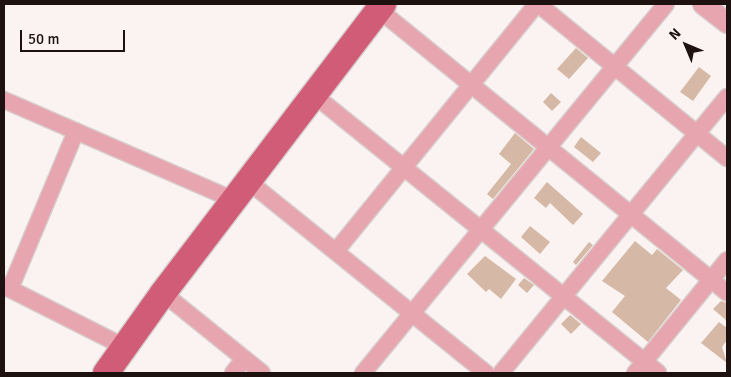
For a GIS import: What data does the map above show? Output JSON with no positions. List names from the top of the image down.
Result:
{
  "scale_bar": "50 m",
  "north": "top left"
}
